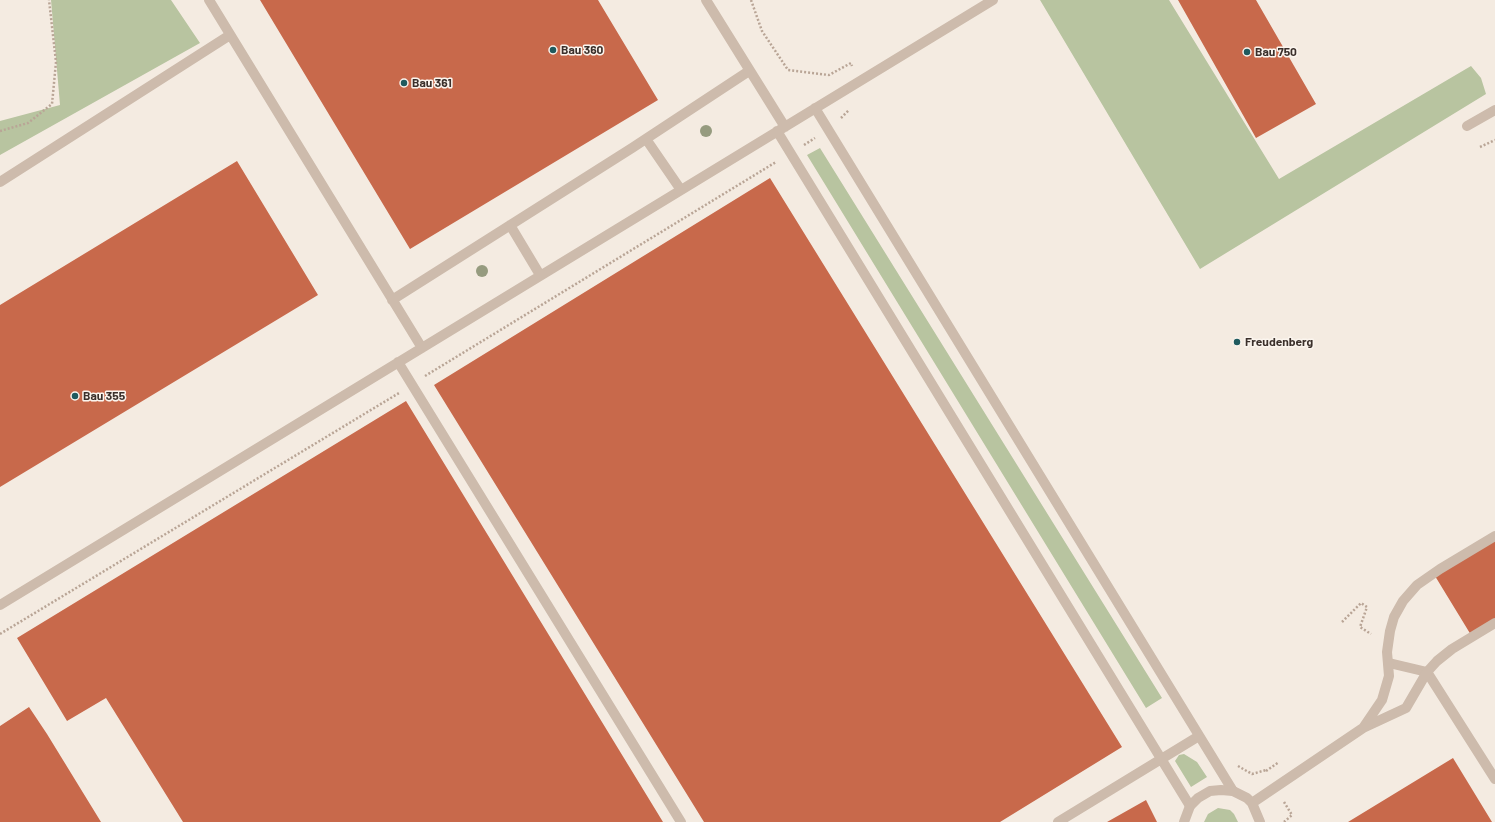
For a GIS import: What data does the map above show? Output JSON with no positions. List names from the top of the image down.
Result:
{
  "places": [
    "Bau 360",
    "Bau 750",
    "Bau 361",
    "Freudenberg",
    "Bau 355"
  ]
}
